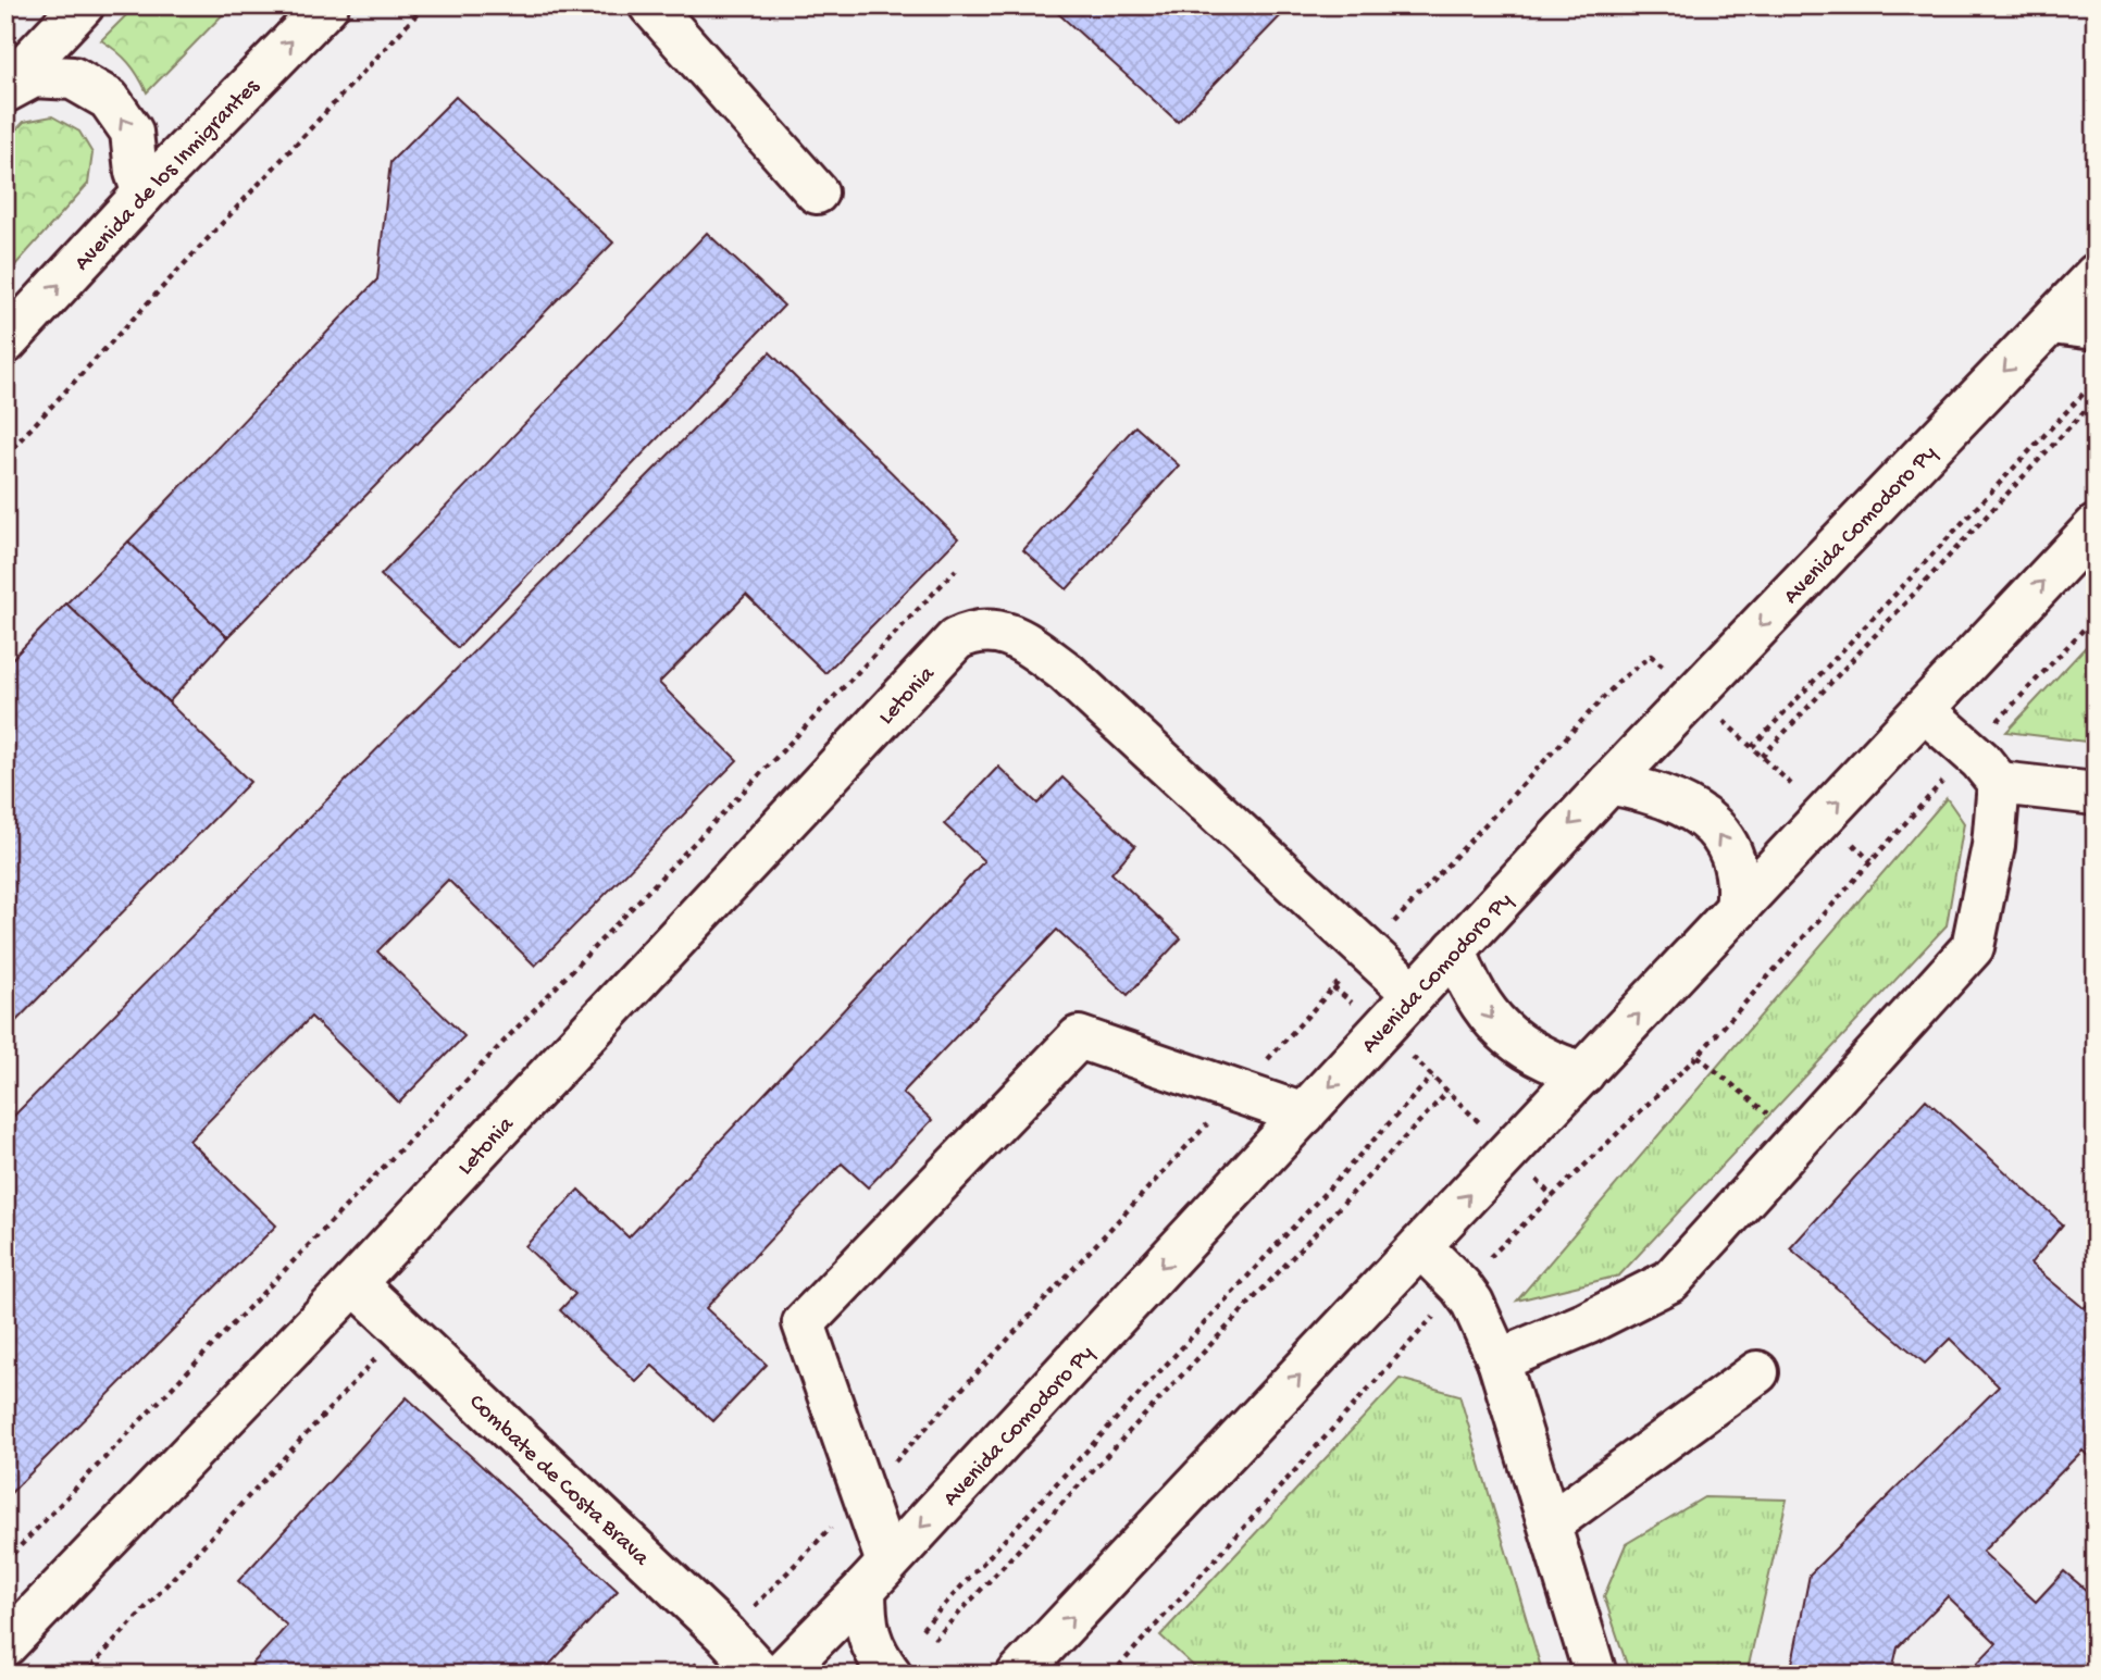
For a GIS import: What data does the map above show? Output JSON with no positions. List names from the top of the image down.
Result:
{
  "streets": {
    "main road": [
      "Avenida de los Inmigrantes",
      "Avenida Comodoro Py",
      "Letonia",
      "Combate de Costa Brava"
    ]
  },
  "crossings": [
    ["Avenida Comodoro Py", "Letonia"],
    ["Letonia", "Combate de Costa Brava"]
  ],
  "one_way": ["Avenida de los Inmigrantes"]
}
